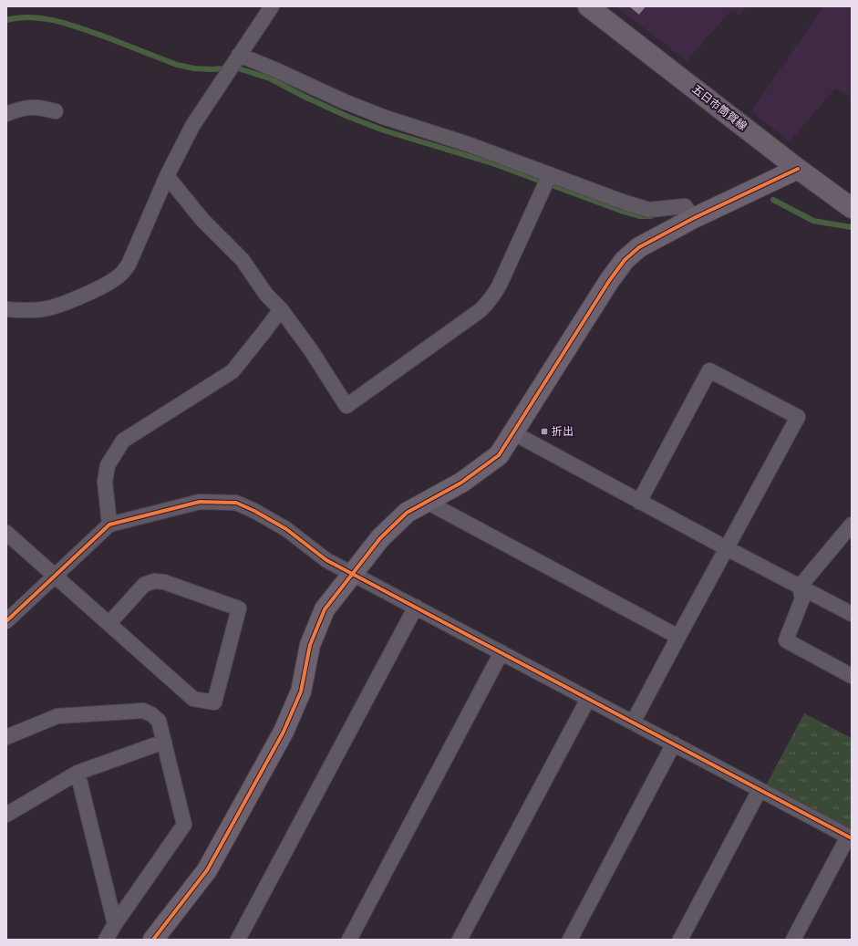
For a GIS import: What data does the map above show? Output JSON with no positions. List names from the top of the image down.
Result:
{
  "streets": {
    "main road": ["五日市筒賀線"]
  },
  "places": {
    "transit": ["折出"]
  }
}
